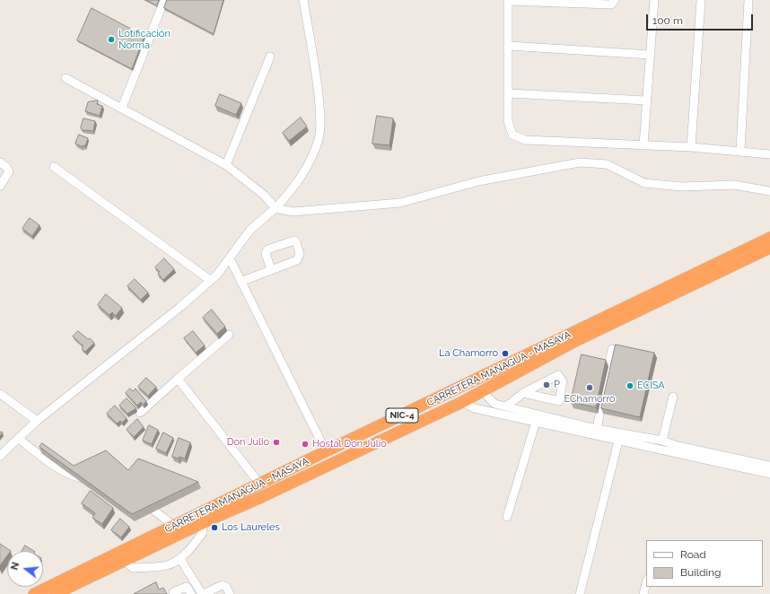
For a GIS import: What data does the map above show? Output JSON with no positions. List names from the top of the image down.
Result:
{
  "streets": {
    "highway": ["CARRETERA MANAGUA - MASAYA", "NIC-4"]
  },
  "places": [
    "Lotificación Norma",
    "La Chamorro",
    "P",
    "ECISA",
    "EChamorro",
    "Don Julio",
    "Hostal Don Julio",
    "Los Laureles"
  ],
  "legend": ["Road", "Building"],
  "scale_bar": "100 m",
  "north": "left"
}
